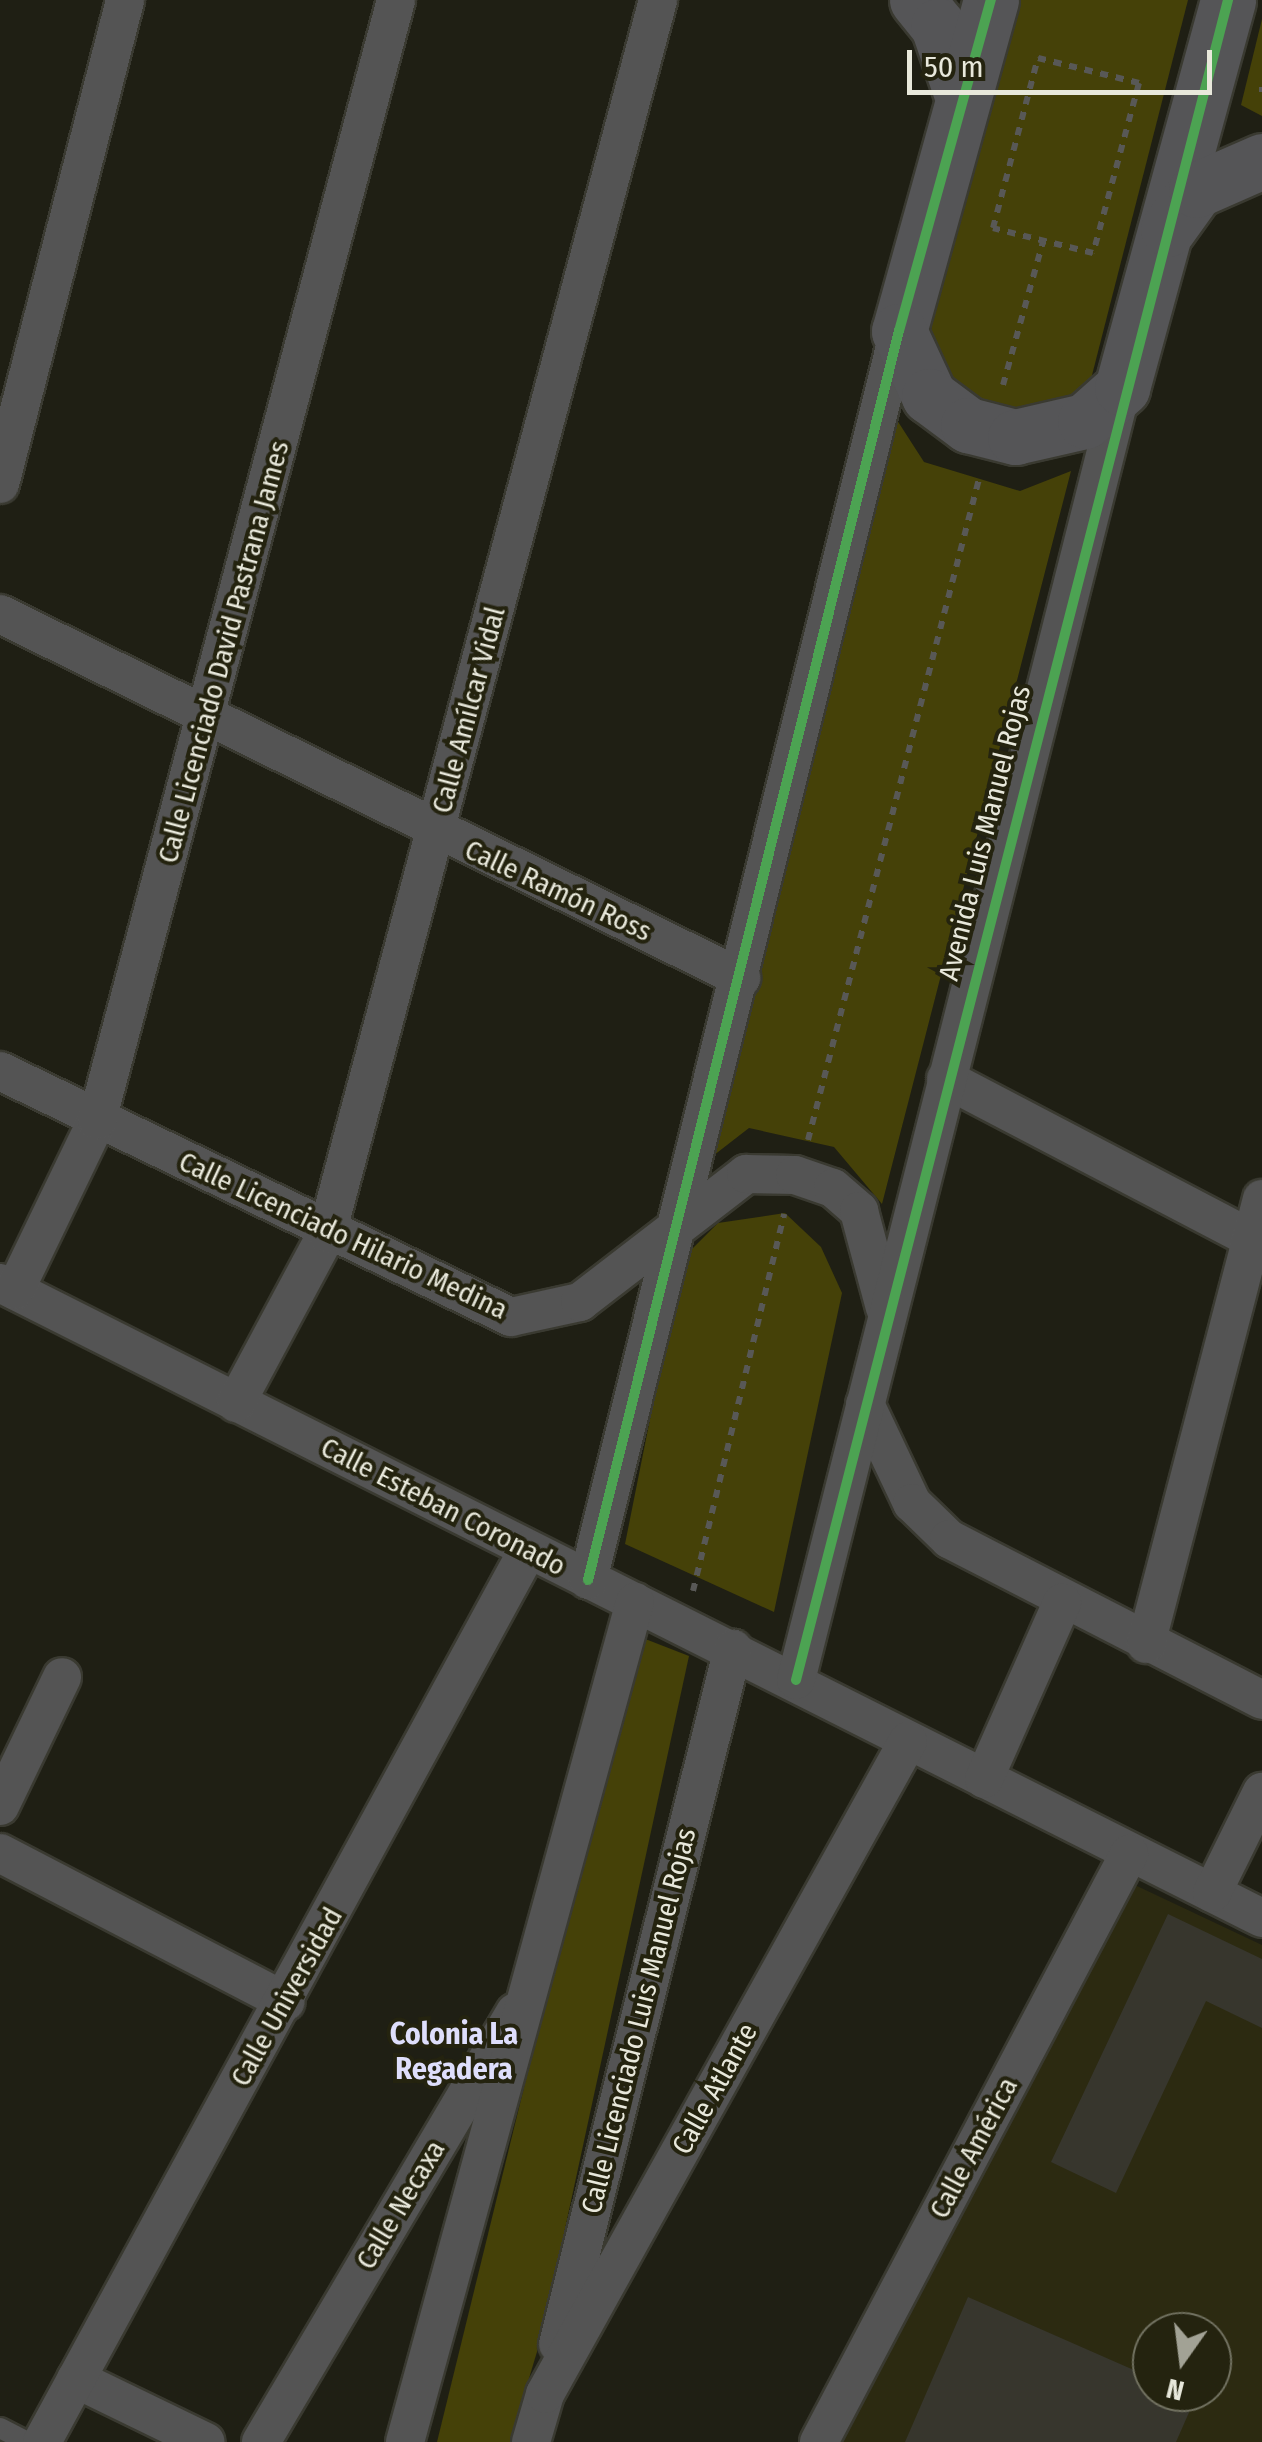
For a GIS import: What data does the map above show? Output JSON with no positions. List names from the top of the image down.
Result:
{
  "streets": {
    "street": [
      "Calle Licenciado David Pastrana James",
      "Calle Amílcar Vidal",
      "Avenida Luis Manuel Rojas",
      "Calle Ramón Ross",
      "Calle Licenciado Hilario Medina",
      "Calle Esteban Coronado",
      "Calle Universidad",
      "Calle Licenciado Luis Manuel Rojas",
      "Calle Atlante",
      "Calle América",
      "Calle Necaxa"
    ]
  },
  "crossings": [
    ["Calle Licenciado David Pastrana James", "Calle Ramón Ross"],
    ["Calle Licenciado David Pastrana James", "Calle Licenciado Hilario Medina"],
    ["Calle Licenciado David Pastrana James", "Calle Esteban Coronado"],
    ["Calle Amílcar Vidal", "Calle Ramón Ross"],
    ["Calle Amílcar Vidal", "Calle Licenciado Hilario Medina"],
    ["Calle Amílcar Vidal", "Calle Esteban Coronado"],
    ["Avenida Luis Manuel Rojas", "Calle Esteban Coronado"],
    ["Calle Esteban Coronado", "Calle Universidad"],
    ["Calle Esteban Coronado", "Calle Licenciado Luis Manuel Rojas"],
    ["Calle Esteban Coronado", "Calle Atlante"],
    ["Calle Esteban Coronado", "Calle América"],
    ["Calle Esteban Coronado", "Calle Necaxa"],
    ["Calle Licenciado Luis Manuel Rojas", "Calle Atlante"]
  ],
  "districts": ["Colonia La Regadera"],
  "scale_bar": "50 m",
  "north": "bottom"
}
